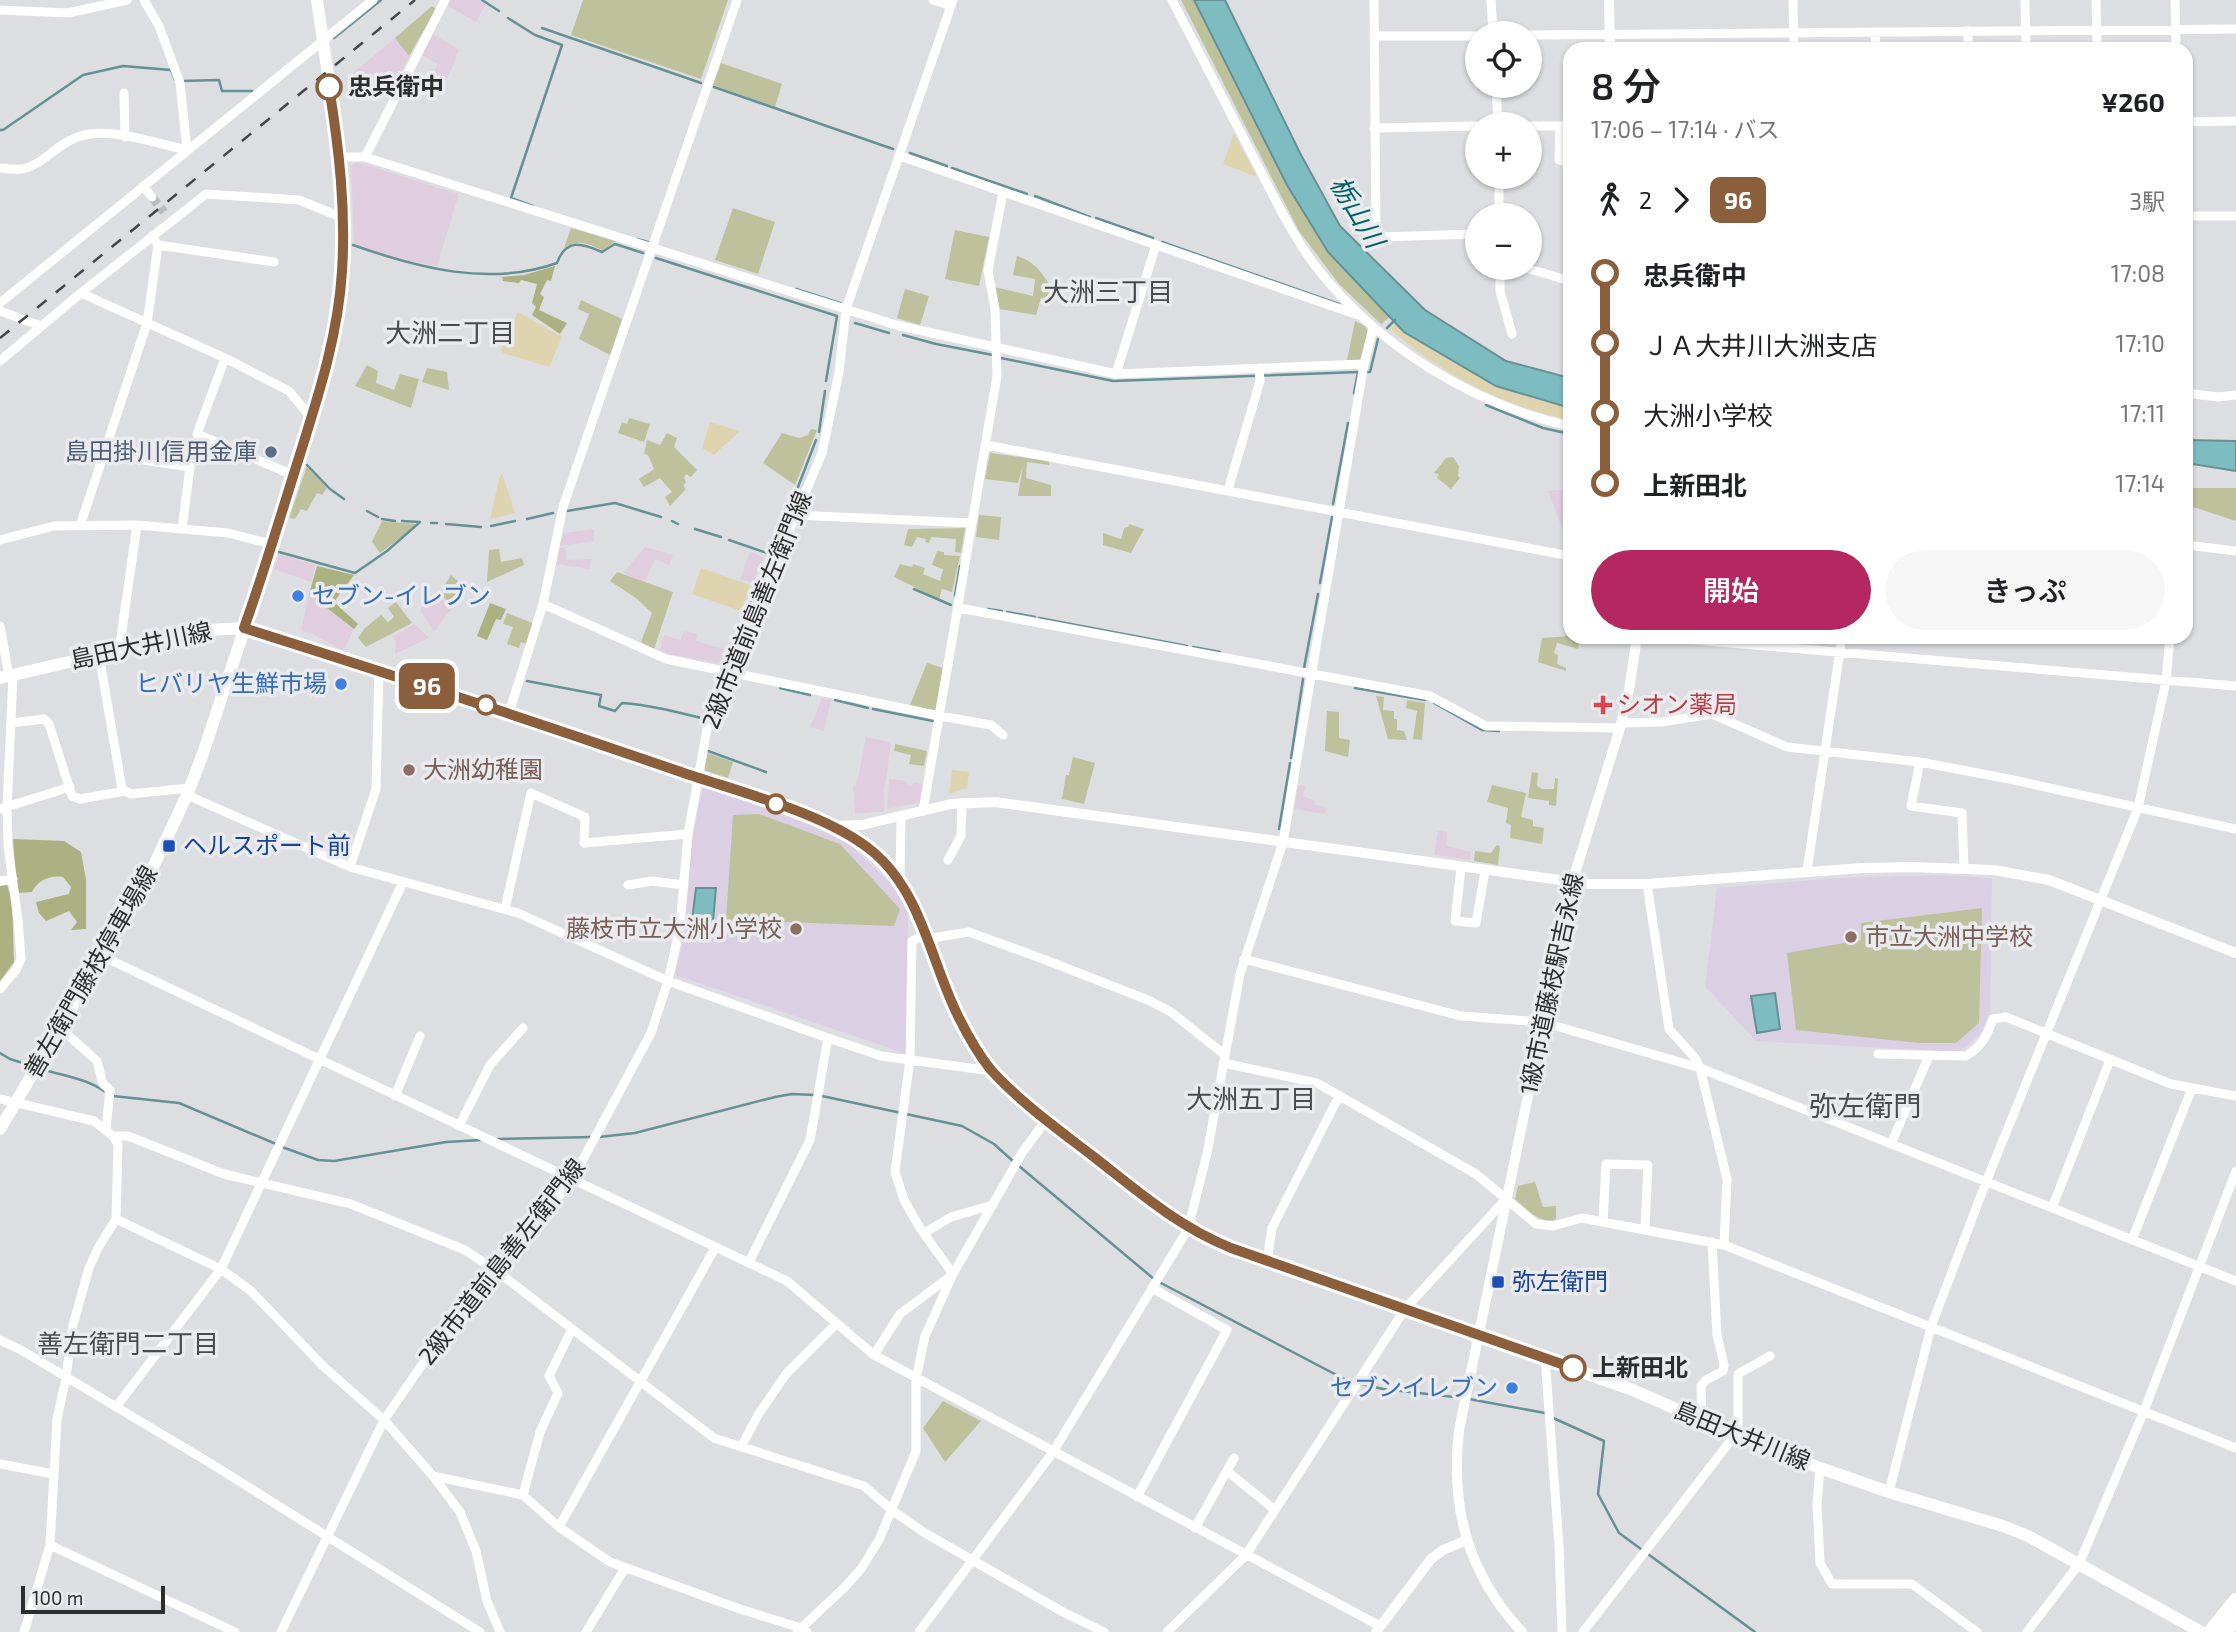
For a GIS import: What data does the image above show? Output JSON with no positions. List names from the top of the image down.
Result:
{
  "streets": {
    "main road": ["島田大井川線", "善左衛門藤枝停車場線"],
    "street": ["2級市道前島善左衛門線", "1級市道藤枝駅吉永線"]
  },
  "crossings": [
    ["2級市道前島善左衛門線", "島田大井川線"],
    ["島田大井川線", "善左衛門藤枝停車場線"],
    ["島田大井川線", "1級市道藤枝駅吉永線"]
  ],
  "districts": [
    "大洲三丁目",
    "大洲二丁目",
    "大洲五丁目",
    "弥左衛門",
    "善左衛門二丁目"
  ],
  "water": ["栃山川"],
  "places": {
    "other": [
      "忠兵衛中",
      "島田掛川信用金庫",
      "セブン-イレブン",
      "ヒバリヤ生鮮市場",
      "大洲幼稚園",
      "藤枝市立大洲小学校",
      "市立大洲中学校",
      "上新田北",
      "セブンイレブン"
    ],
    "health": ["シオン薬局"],
    "transit": ["ヘルスポート前", "弥左衛門"]
  },
  "lines": ["bus line 96"],
  "scale_bar": "100 m",
  "page": {
    "on_map": "96",
    "map_buttons": ["+", "−"],
    "heading": ["8 分", "17:06 – 17:14 · バス", "¥260"],
    "legs": ["2", "96", "3駅"],
    "list": [
      {
        "name": "忠兵衛中",
        "value": "17:08"
      },
      {
        "name": "ＪＡ大井川大洲支店",
        "value": "17:10"
      },
      {
        "name": "大洲小学校",
        "value": "17:11"
      },
      {
        "name": "上新田北",
        "value": "17:14"
      }
    ],
    "buttons": ["開始", "きっぷ"],
    "scale": "100 m"
  }
}
